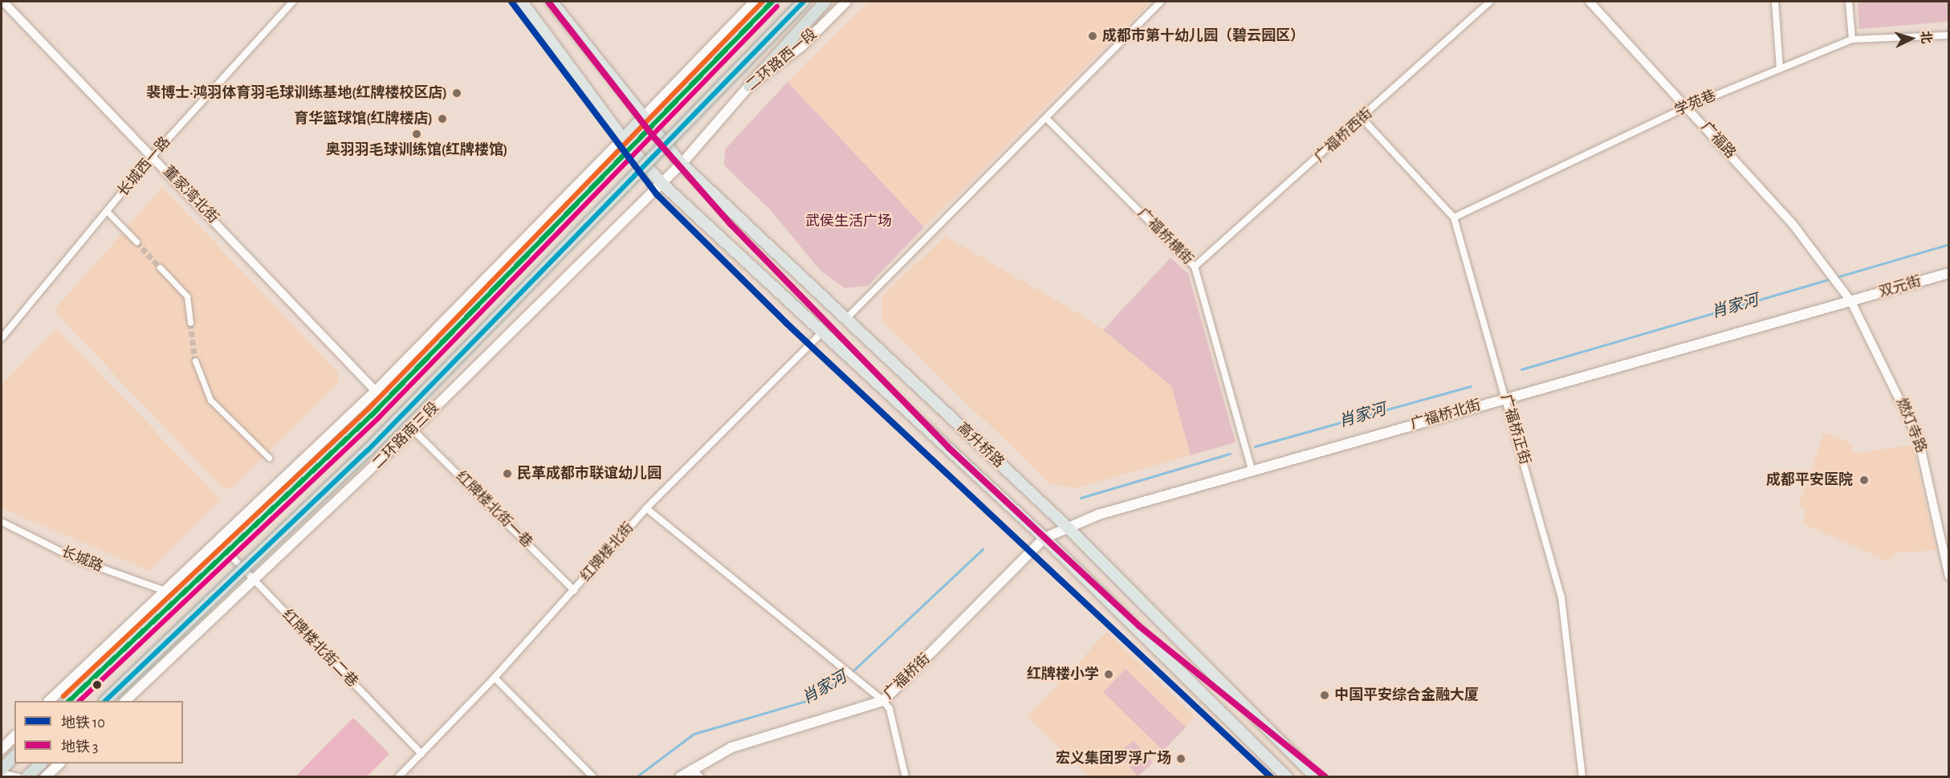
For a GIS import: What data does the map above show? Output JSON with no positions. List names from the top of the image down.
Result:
{
  "streets": {
    "main road": [
      "二环路西一段",
      "双元街",
      "广福桥北街",
      "二环路南三段",
      "高升桥路",
      "广福桥街"
    ],
    "street": [
      "学苑巷",
      "广福桥西街",
      "广福路",
      "长城西一路",
      "董家湾北街",
      "广福桥横街",
      "燃灯寺路",
      "广福桥正街",
      "红牌楼北街一巷",
      "红牌楼北街",
      "长城路",
      "红牌楼北街二巷"
    ]
  },
  "crossings": [
    ["二环路西一段", "二环路南三段"],
    ["二环路西一段", "高升桥路"],
    ["学苑巷", "广福路"],
    ["学苑巷", "广福桥正街"],
    ["广福桥西街", "广福桥横街"],
    ["广福桥西街", "广福桥正街"],
    ["广福路", "燃灯寺路"],
    ["长城西一路", "董家湾北街"],
    ["广福桥横街", "广福桥北街"],
    ["双元街", "广福桥北街"],
    ["双元街", "燃灯寺路"],
    ["广福桥北街", "燃灯寺路"],
    ["广福桥北街", "广福桥正街"],
    ["广福桥北街", "高升桥路"],
    ["广福桥北街", "广福桥街"],
    ["二环路南三段", "高升桥路"],
    ["二环路南三段", "红牌楼北街一巷"],
    ["二环路南三段", "红牌楼北街二巷"],
    ["高升桥路", "红牌楼北街"],
    ["高升桥路", "广福桥街"],
    ["红牌楼北街一巷", "红牌楼北街"],
    ["红牌楼北街", "红牌楼北街二巷"]
  ],
  "water": ["肖家河"],
  "parks": ["武侯生活广场"],
  "places": [
    "成都市第十幼儿园（碧云园区）",
    "裴博士·鸿羽体育羽毛球训练基地(红牌楼校区店)",
    "育华篮球馆(红牌楼店)",
    "奥羽羽毛球训练馆(红牌楼馆)",
    "民革成都市联谊幼儿园",
    "成都平安医院",
    "红牌楼小学",
    "中国平安综合金融大厦",
    "宏义集团罗浮广场"
  ],
  "lines": ["metro line 10", "metro line 3"],
  "legend": ["地铁 10", "地铁 3"],
  "north": "right"
}
